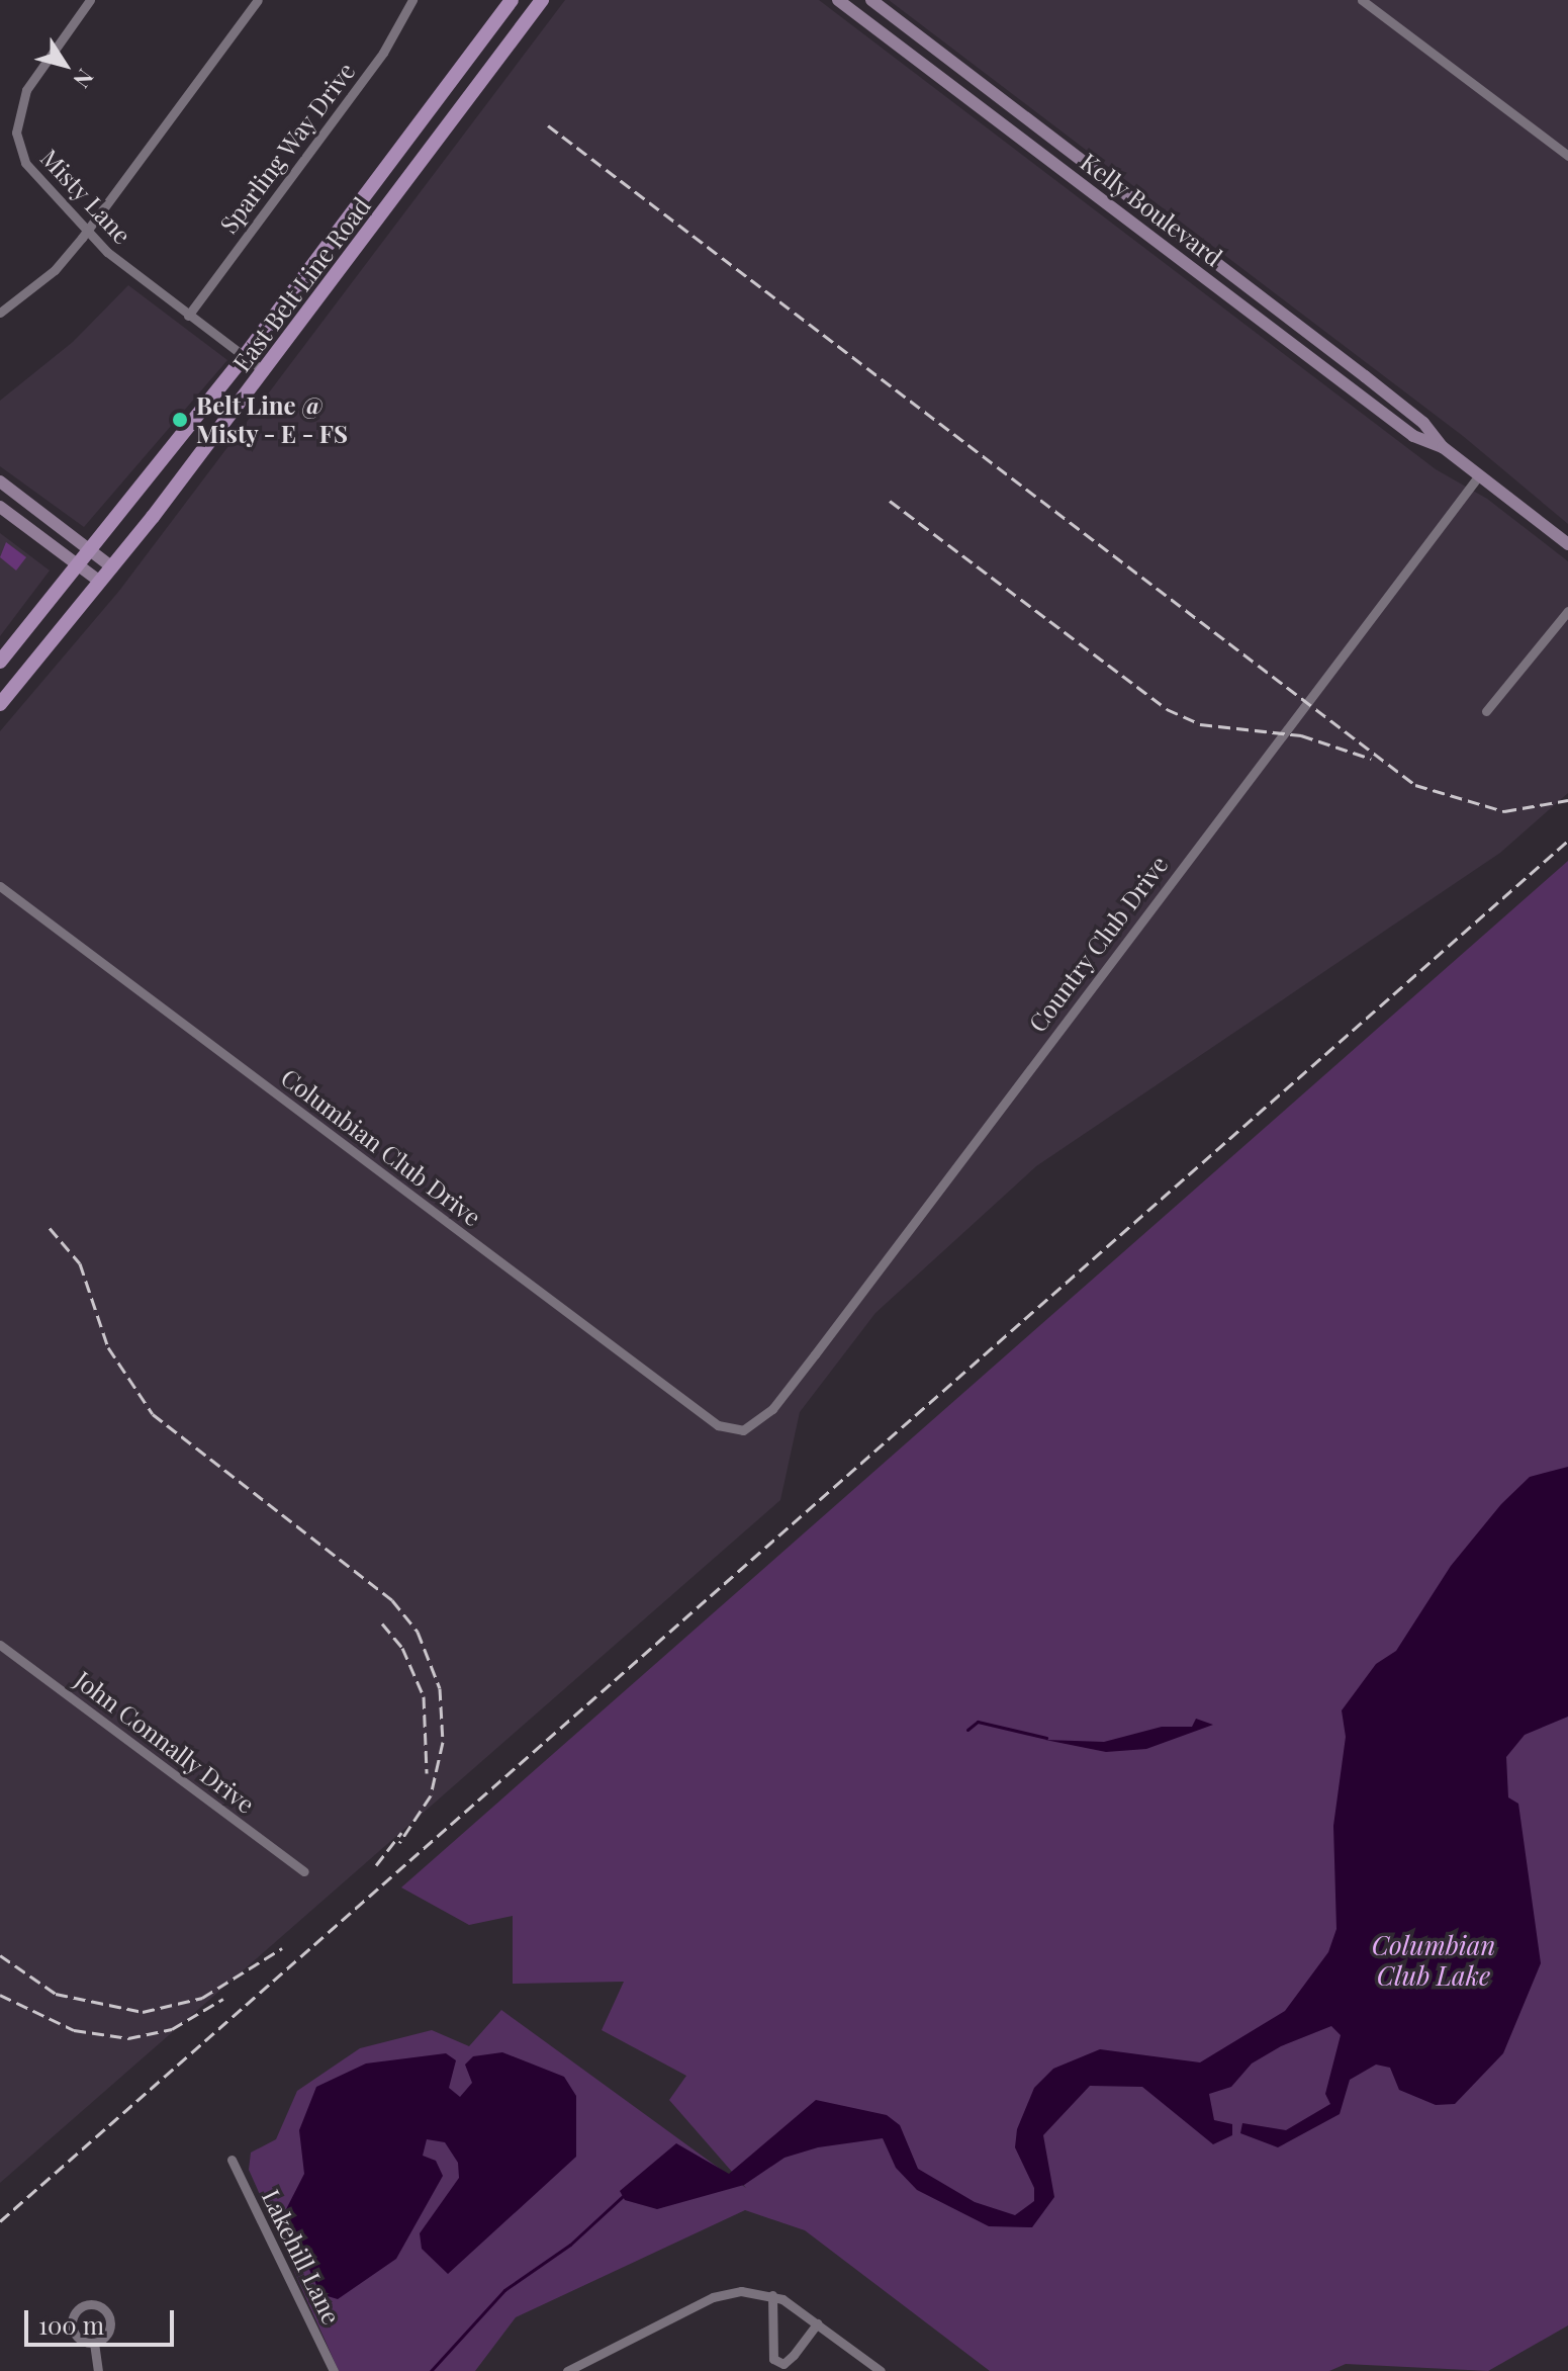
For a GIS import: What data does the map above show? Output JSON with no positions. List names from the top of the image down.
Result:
{
  "streets": {
    "main road": ["East Belt Line Road"],
    "street": [
      "Sparling Way Drive",
      "Misty Lane",
      "Kelly Boulevard",
      "Country Club Drive",
      "Columbian Club Drive",
      "John Connally Drive",
      "Lakehill Lane"
    ]
  },
  "crossings": [
    ["Sparling Way Drive", "Misty Lane"],
    ["Misty Lane", "East Belt Line Road"],
    ["Kelly Boulevard", "Country Club Drive"],
    ["Country Club Drive", "Columbian Club Drive"]
  ],
  "water": ["Columbian Club Lake"],
  "places": ["Belt Line @ Misty - E - FS"],
  "scale_bar": "100 m",
  "north": "bottom right"
}
